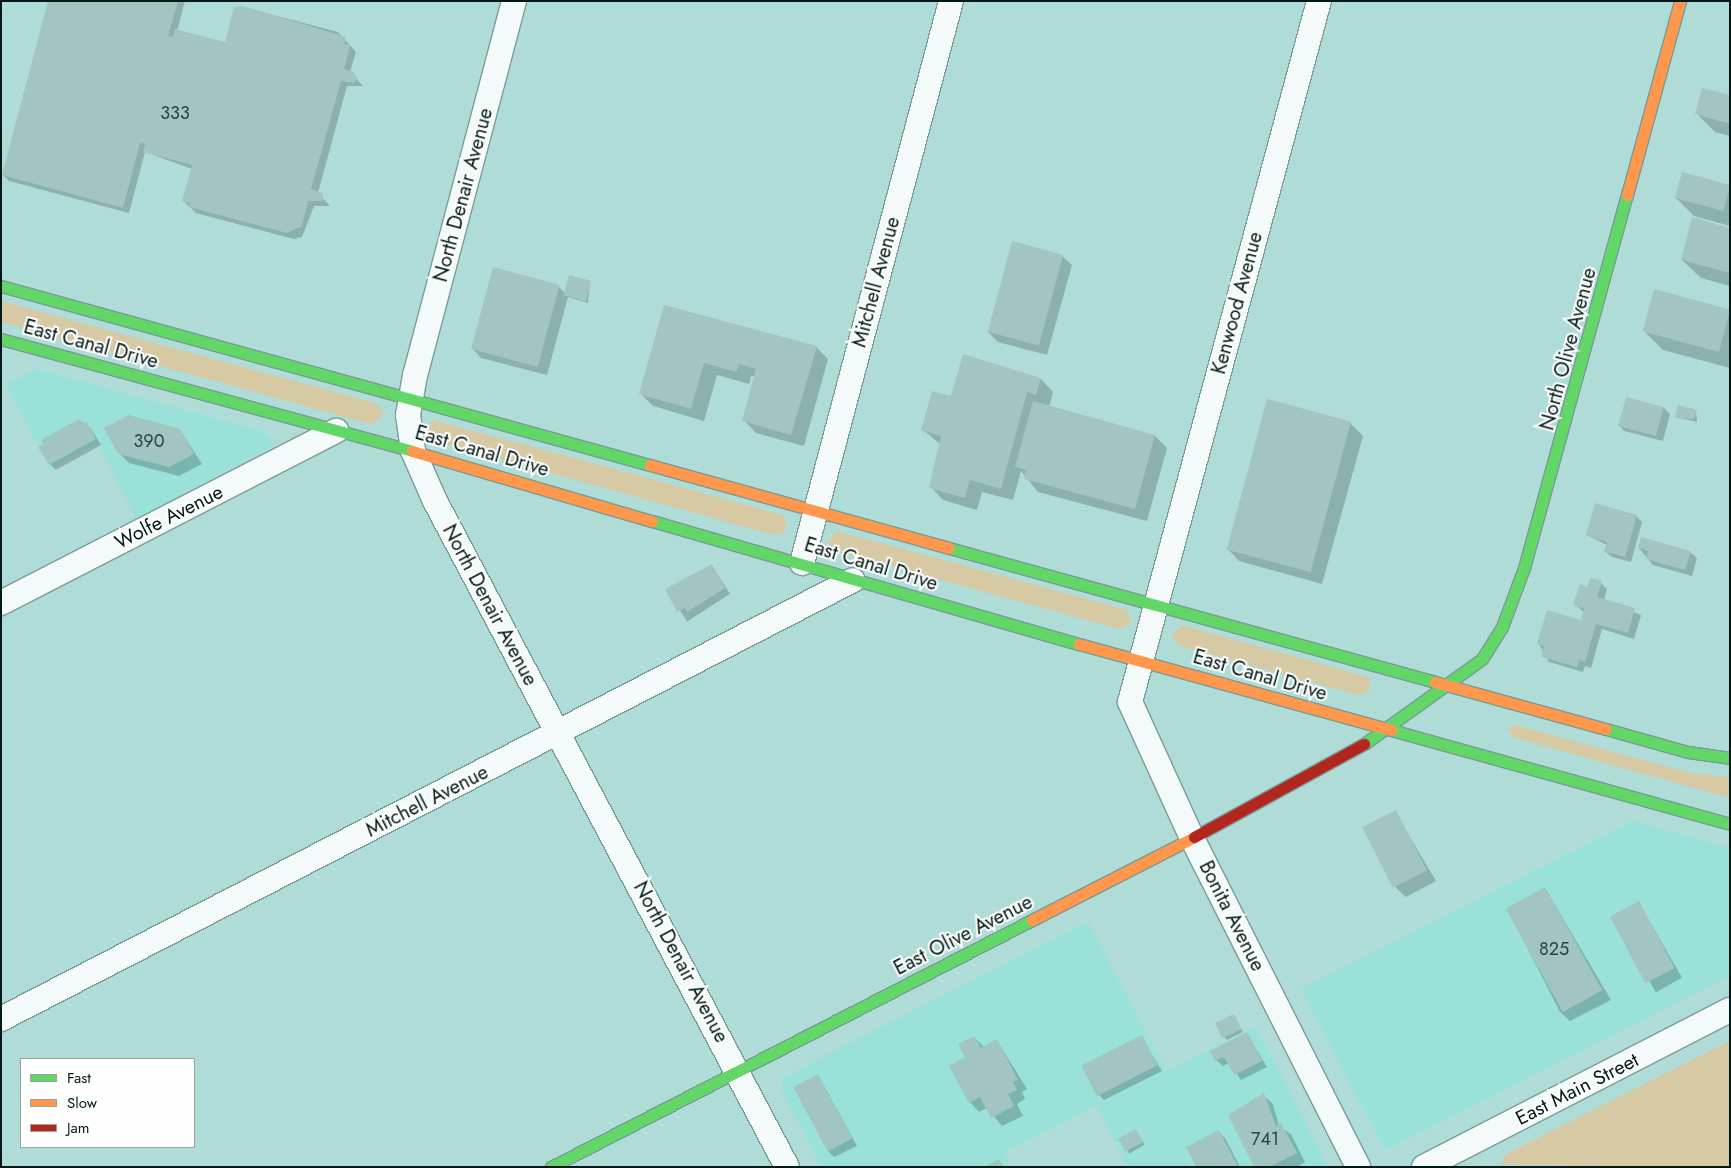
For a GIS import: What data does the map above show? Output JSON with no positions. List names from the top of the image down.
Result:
{
  "streets": {
    "main road": ["East Canal Drive", "North Olive Avenue", "East Olive Avenue"],
    "street": [
      "North Denair Avenue",
      "Mitchell Avenue",
      "Kenwood Avenue",
      "Wolfe Avenue",
      "Bonita Avenue",
      "East Main Street"
    ]
  },
  "crossings": [
    ["North Denair Avenue", "Mitchell Avenue"],
    ["North Denair Avenue", "East Canal Drive"],
    ["North Denair Avenue", "East Olive Avenue"],
    ["Mitchell Avenue", "East Canal Drive"],
    ["Kenwood Avenue", "East Canal Drive"],
    ["Kenwood Avenue", "Bonita Avenue"],
    ["East Canal Drive", "North Olive Avenue"],
    ["East Canal Drive", "Wolfe Avenue"],
    ["East Canal Drive", "Bonita Avenue"],
    ["East Canal Drive", "East Olive Avenue"],
    ["North Olive Avenue", "East Olive Avenue"],
    ["Bonita Avenue", "East Olive Avenue"]
  ],
  "house_numbers": [
    "333",
    "390",
    "825",
    "741"
  ],
  "legend": ["Fast", "Slow", "Jam"]
}
